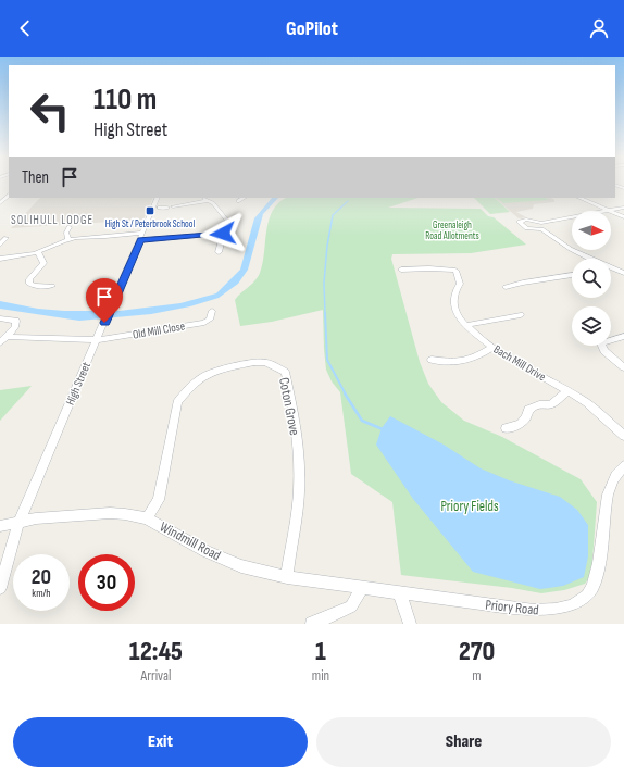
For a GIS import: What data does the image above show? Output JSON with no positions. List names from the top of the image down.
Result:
{
  "streets": {
    "street": [
      "Old Mill Close",
      "Bach Mill Drive",
      "High Street",
      "Coton Grove",
      "Windmill Road",
      "Priory Road"
    ]
  },
  "crossings": [
    ["Old Mill Close", "High Street"],
    ["High Street", "Windmill Road"],
    ["Coton Grove", "Windmill Road"],
    ["Windmill Road", "Priory Road"]
  ],
  "districts": ["SOLIHULL LODGE"],
  "parks": ["Greenaleigh Road Allotments", "Priory Fields"],
  "places": {
    "transit": ["High St / Peterbrook School"]
  },
  "north": "right",
  "page": {
    "header": "GoPilot",
    "turn": ["110 m", "High Street"],
    "then": "Then",
    "speed": "20 km/h",
    "limit": "30",
    "eta": [
      "12:45",
      "Arrival",
      "1",
      "min",
      "270",
      "m"
    ],
    "buttons": ["Exit", "Share"]
  }
}
